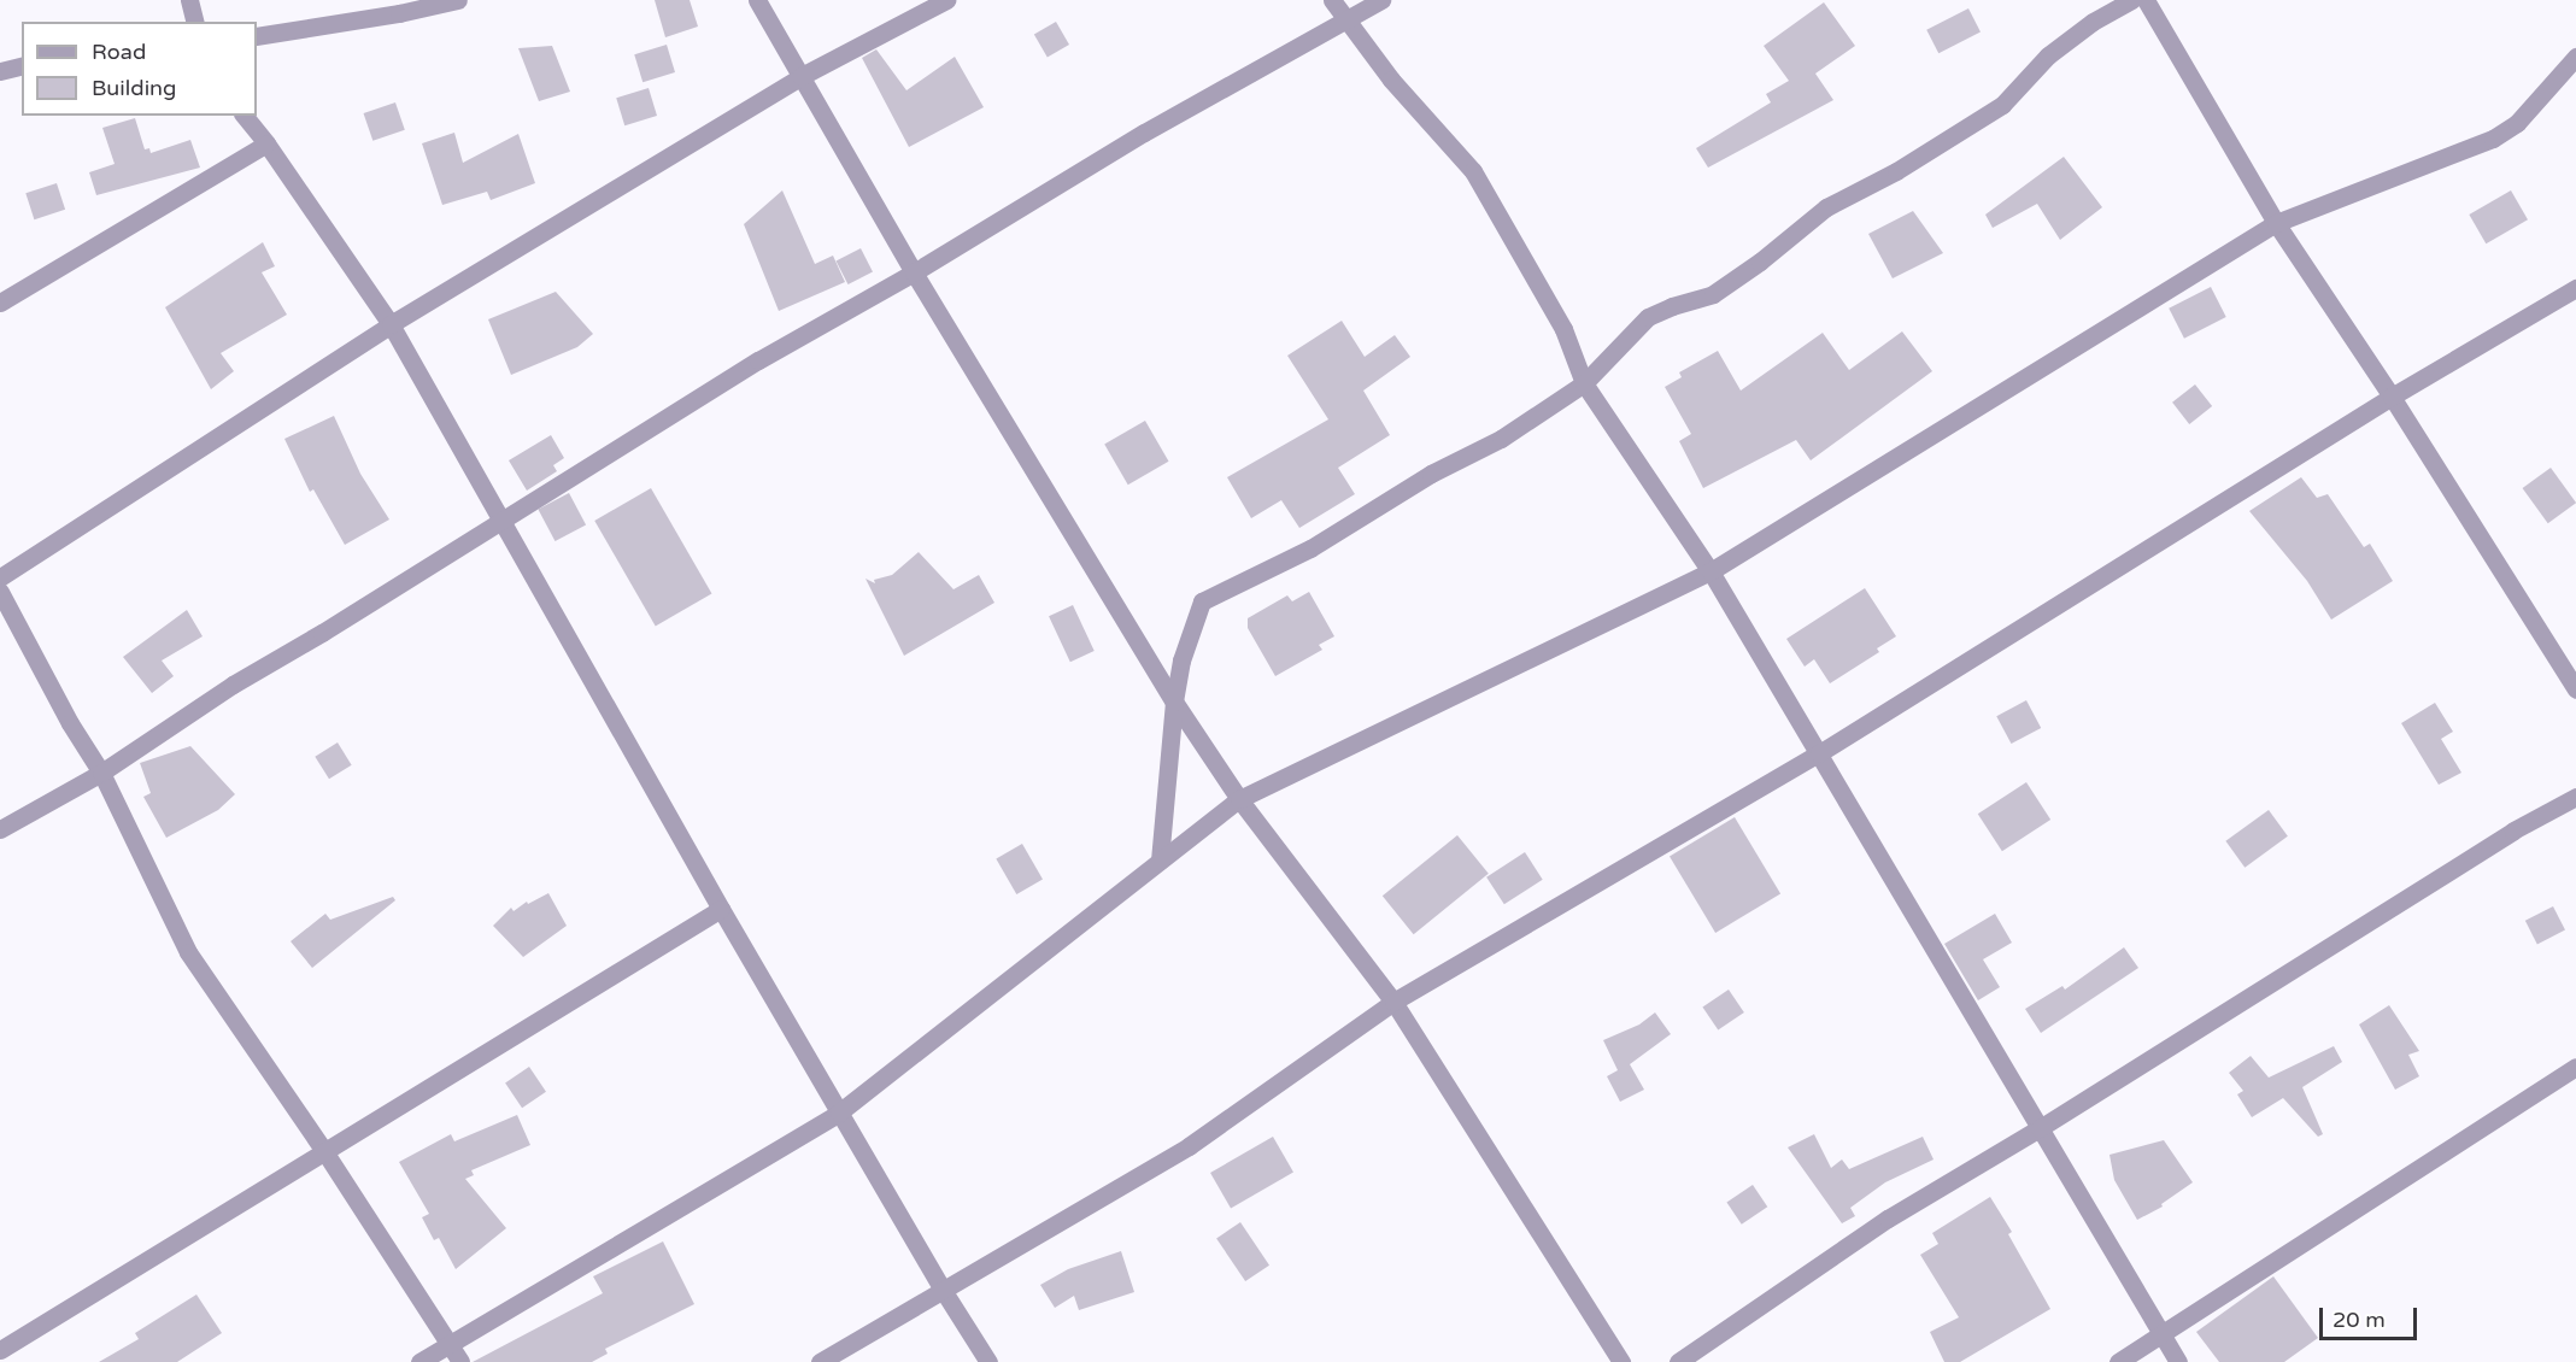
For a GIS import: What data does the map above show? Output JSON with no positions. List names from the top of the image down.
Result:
{
  "legend": ["Road", "Building"],
  "scale_bar": "20 m"
}
